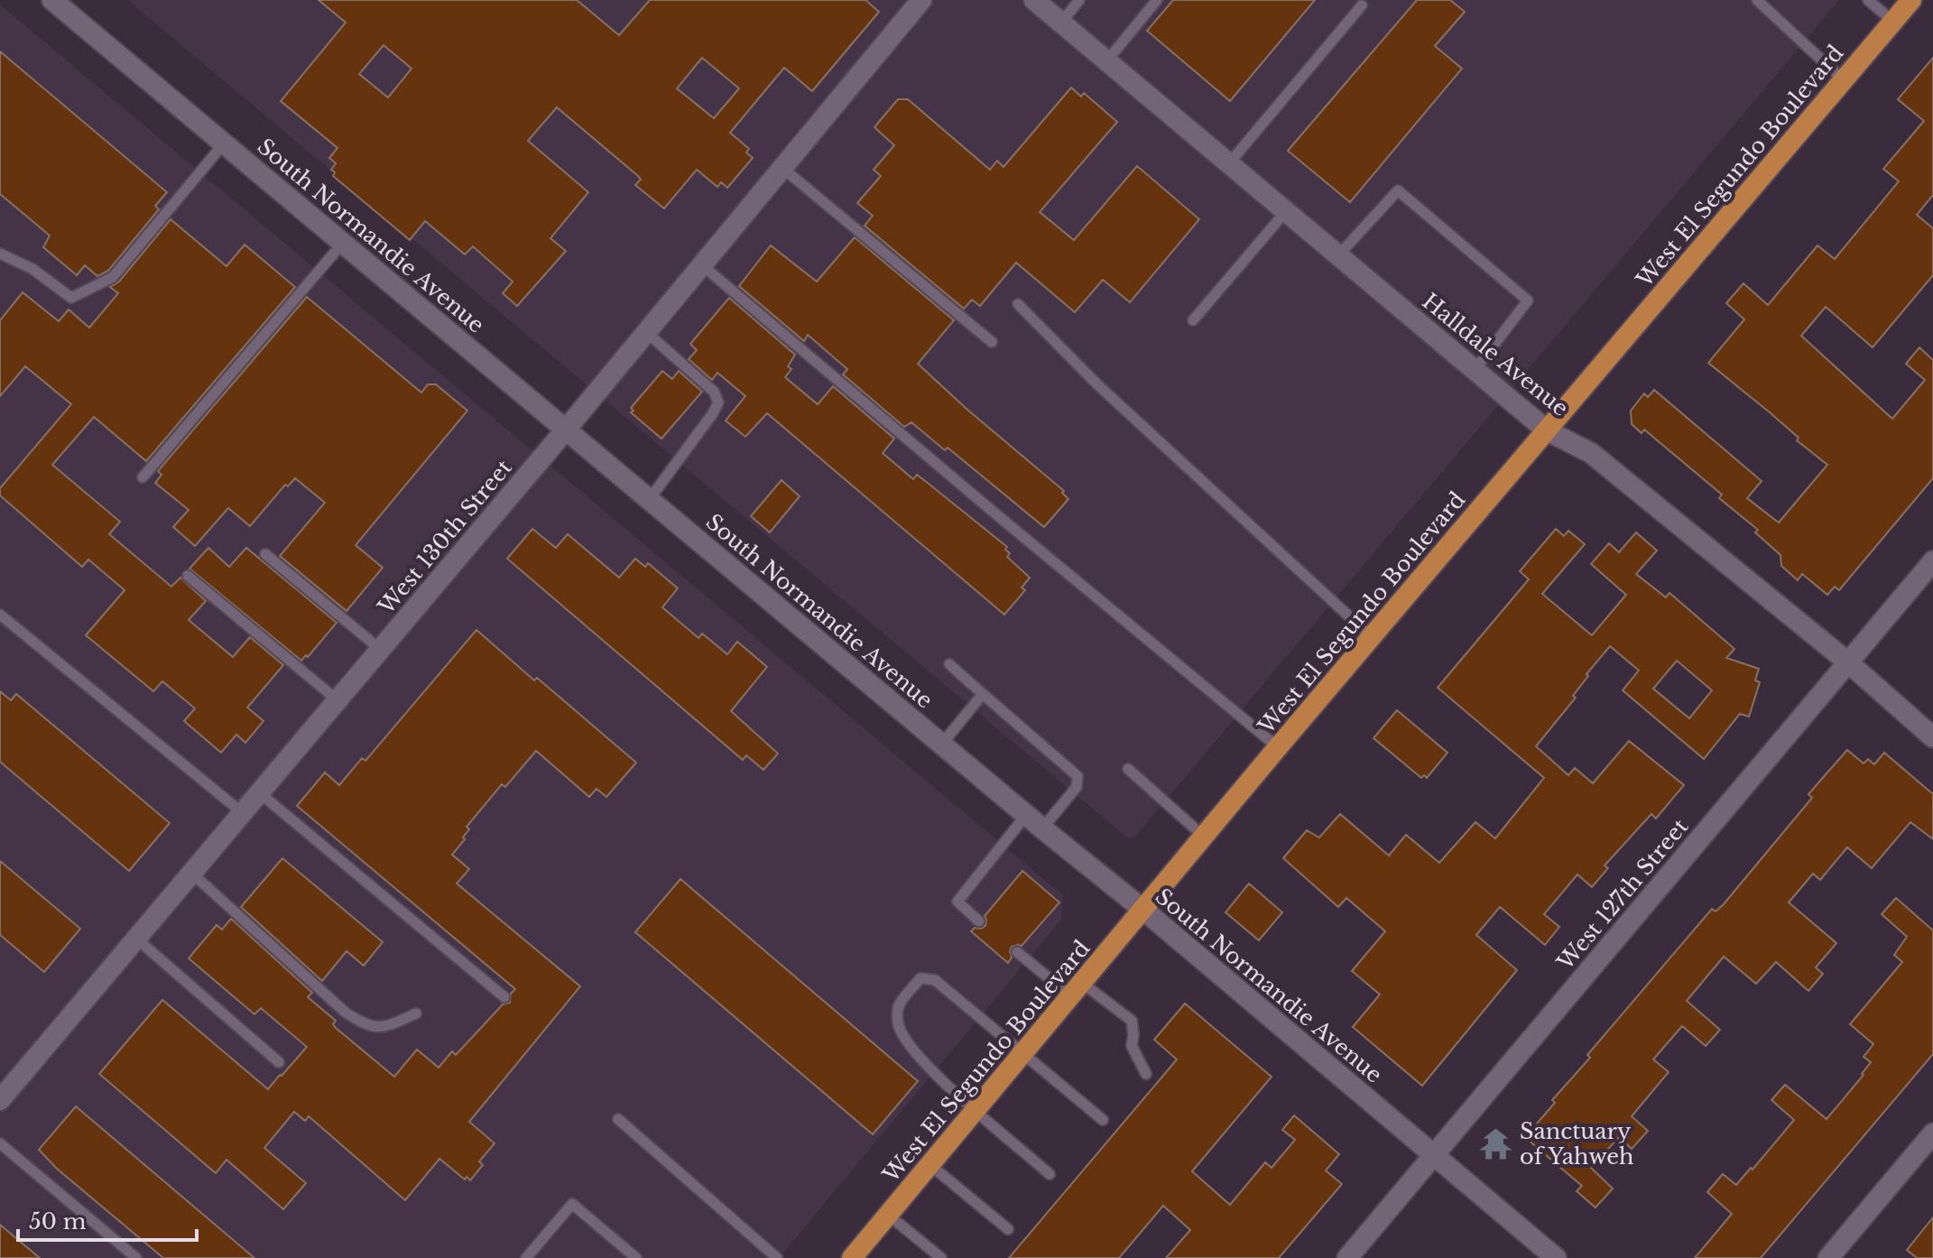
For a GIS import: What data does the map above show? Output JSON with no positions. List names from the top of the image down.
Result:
{
  "streets": {
    "main road": ["West El Segundo Boulevard"],
    "street": [
      "South Normandie Avenue",
      "Halldale Avenue",
      "West 130th Street",
      "West 127th Street"
    ]
  },
  "crossings": [
    ["West El Segundo Boulevard", "South Normandie Avenue"],
    ["West El Segundo Boulevard", "Halldale Avenue"],
    ["South Normandie Avenue", "West 130th Street"],
    ["South Normandie Avenue", "West 127th Street"],
    ["Halldale Avenue", "West 127th Street"]
  ],
  "places": {
    "temple": ["Sanctuary of Yahweh"]
  },
  "scale_bar": "50 m"
}
